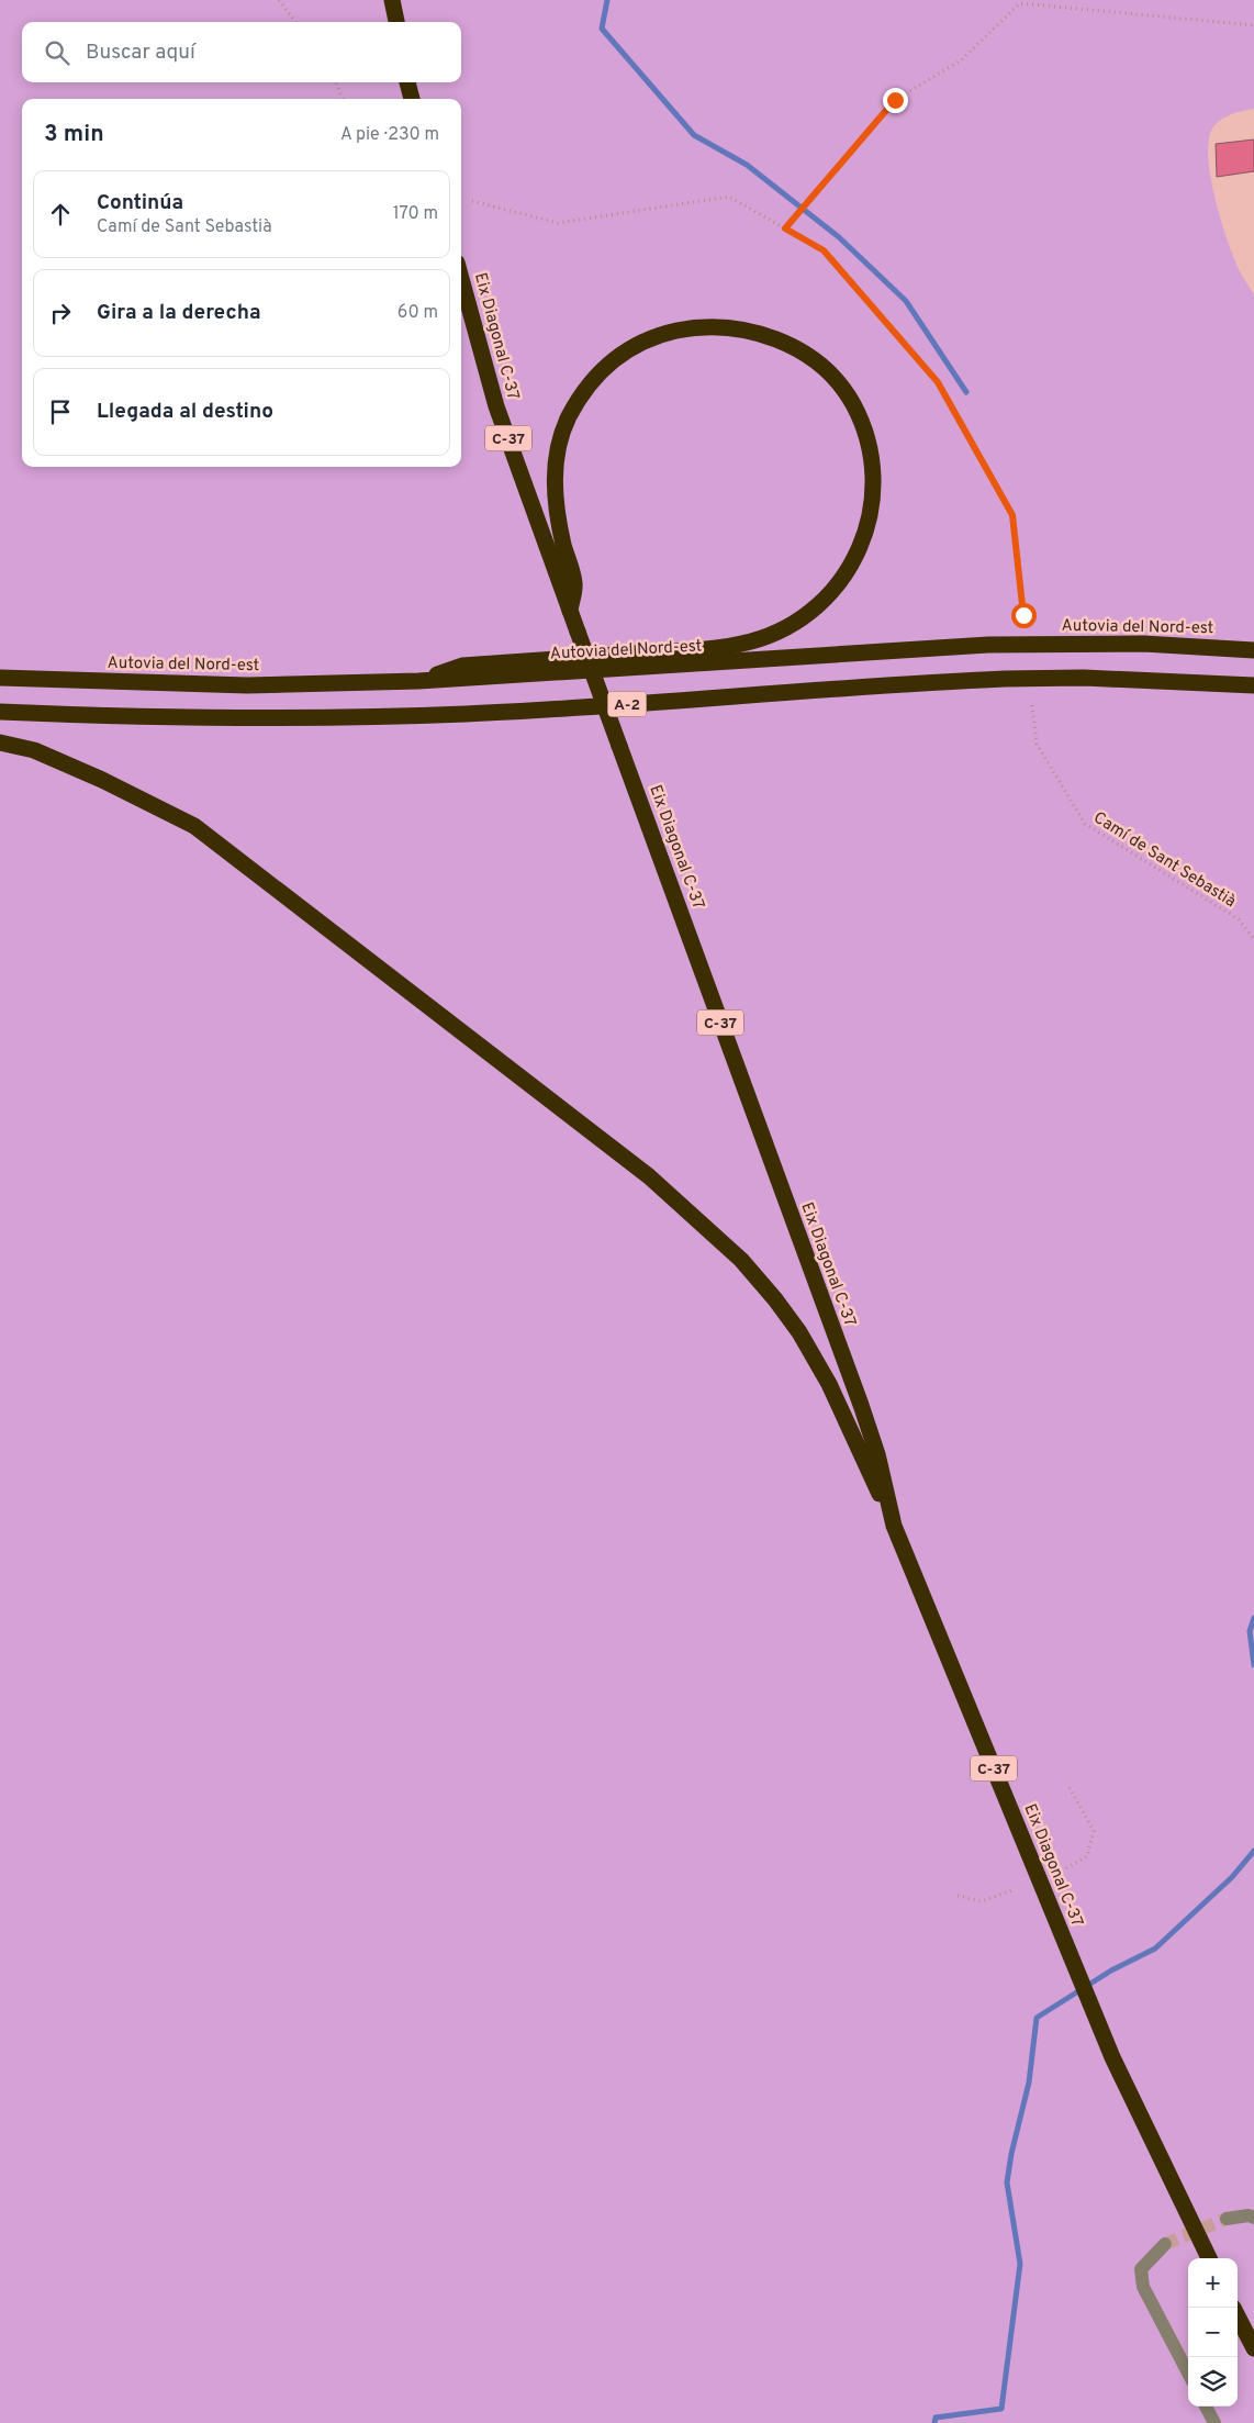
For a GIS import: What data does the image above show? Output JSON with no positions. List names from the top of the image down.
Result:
{
  "streets": {
    "highway": [
      "Eix Diagonal C-37",
      "C-37",
      "Autovia del Nord-est",
      "A-2"
    ],
    "path": ["Camí de Sant Sebastià"]
  },
  "page": {
    "search": "Buscar aquí",
    "heading": ["3 min", "A pie · 230 m"],
    "list": [
      ["Continúa", "Camí de Sant Sebastià", "170 m"],
      ["Gira a la derecha", "60 m"],
      "Llegada al destino"
    ],
    "map_buttons": ["+", "−"]
  }
}
